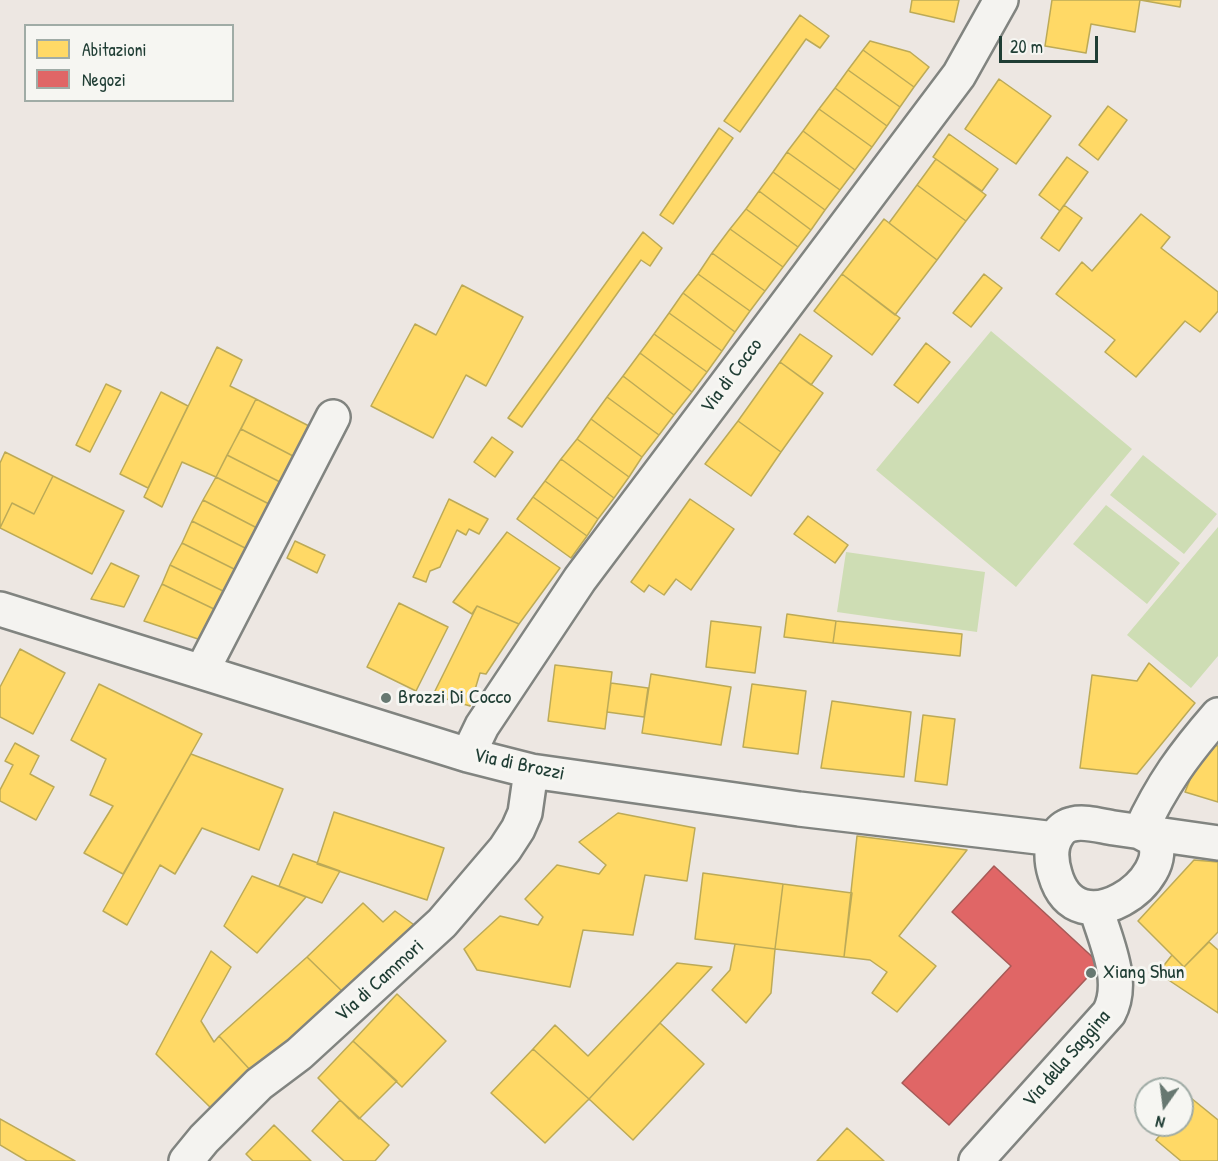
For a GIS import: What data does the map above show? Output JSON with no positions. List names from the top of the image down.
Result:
{
  "streets": {
    "street": [
      "Via di Cocco",
      "Via di Brozzi",
      "Via di Cammori",
      "Via della Saggina"
    ]
  },
  "crossings": [
    ["Via di Cocco", "Via di Brozzi"],
    ["Via di Brozzi", "Via di Cammori"],
    ["Via di Brozzi", "Via della Saggina"]
  ],
  "places": ["Brozzi Di Cocco", "Xiang Shun"],
  "legend": ["Abitazioni", "Negozi"],
  "scale_bar": "20 m",
  "north": "bottom"
}
